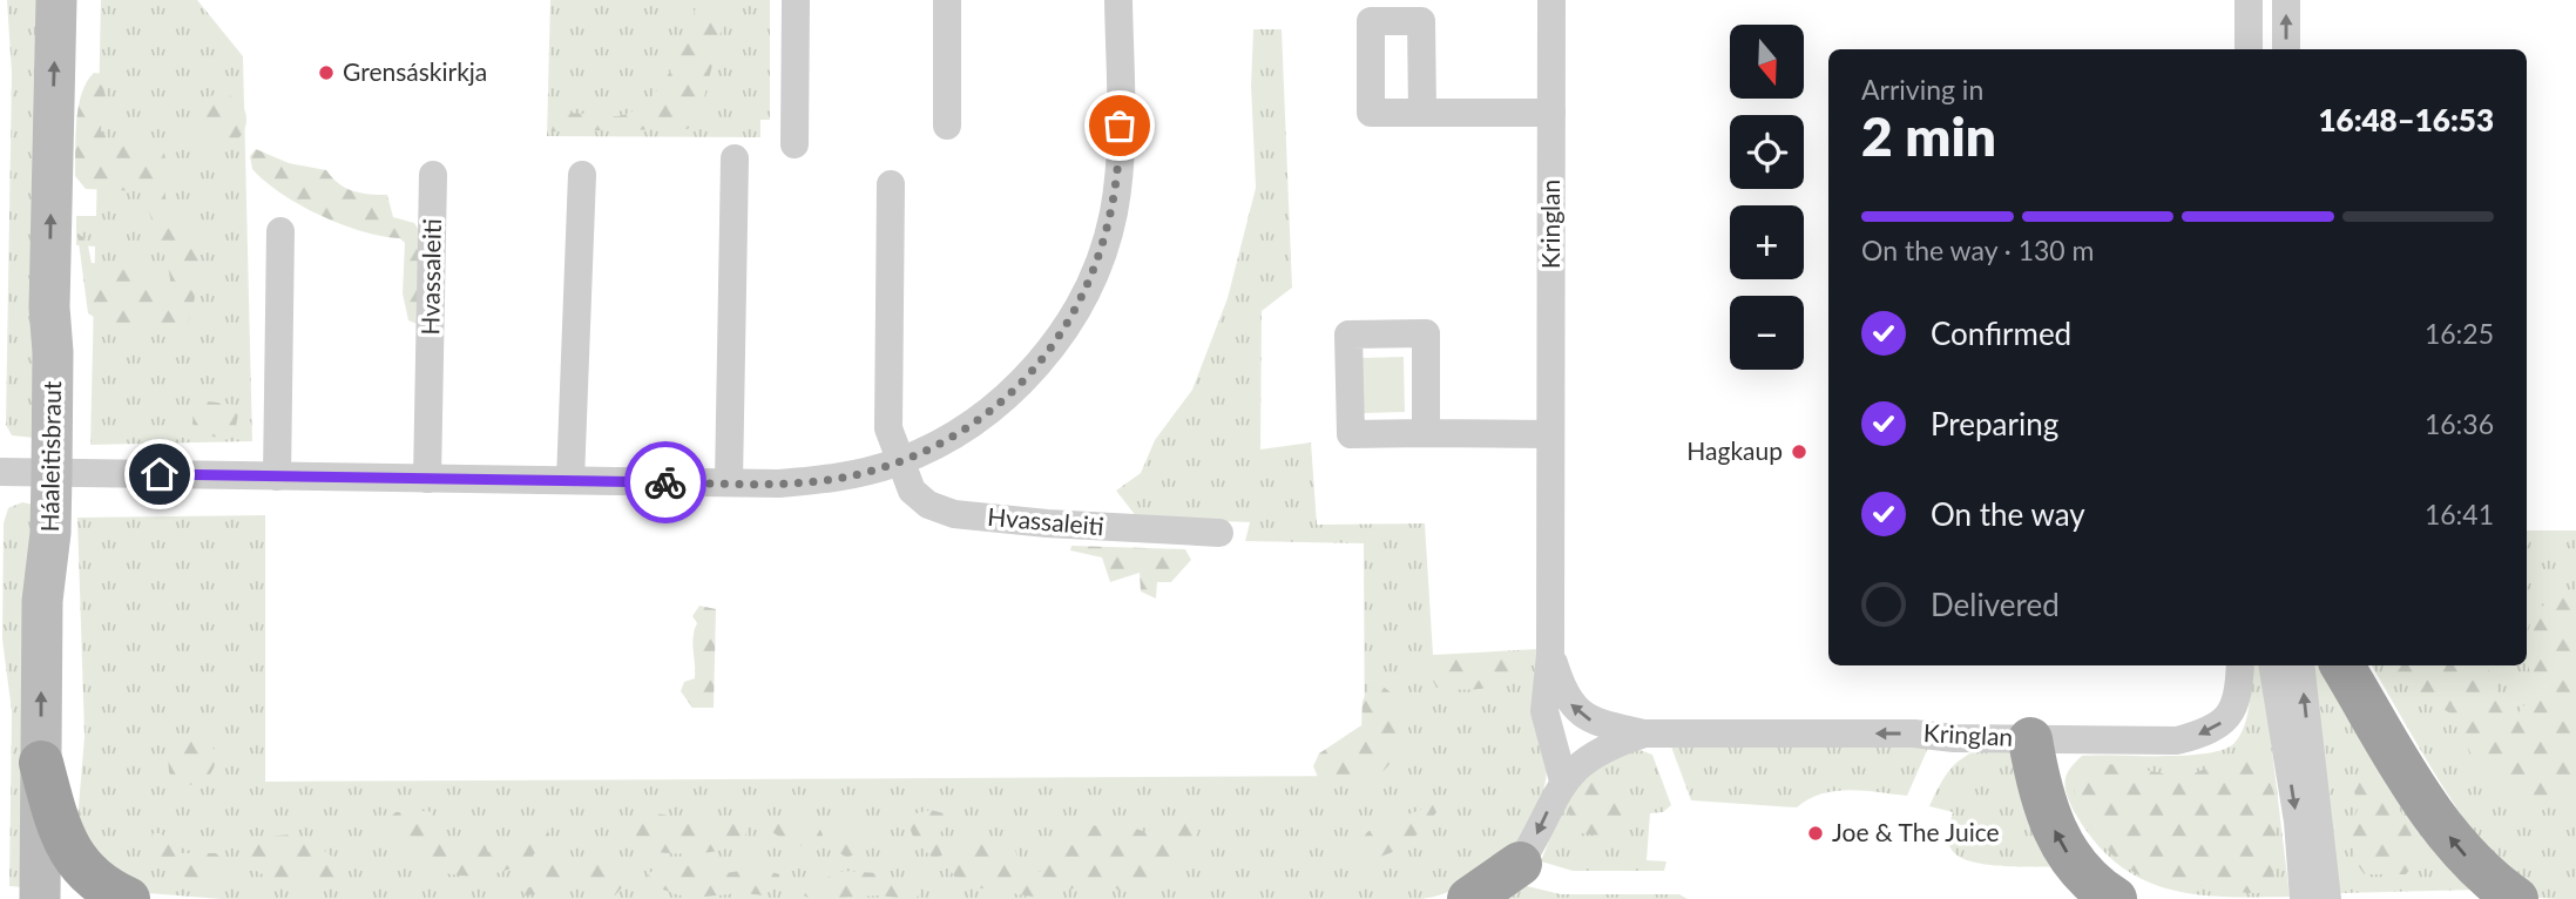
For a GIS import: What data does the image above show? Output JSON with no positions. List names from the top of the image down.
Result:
{
  "streets": {
    "main road": ["Háaleitisbraut"],
    "street": ["Kringlan", "Hvassaleiti"]
  },
  "one_way": ["Kringlan", "Háaleitisbraut"],
  "places": ["Grensáskirkja", "Hagkaup", "Joe & The Juice"],
  "north": "bottom",
  "page": {
    "map_buttons": ["+", "−"],
    "heading": ["2 min", "Arriving in", "16:48–16:53"],
    "bar": "On the way · 130 m",
    "list": [
      ["Confirmed", "16:25"],
      ["Preparing", "16:36"],
      ["On the way", "16:41"],
      "Delivered"
    ]
  }
}
